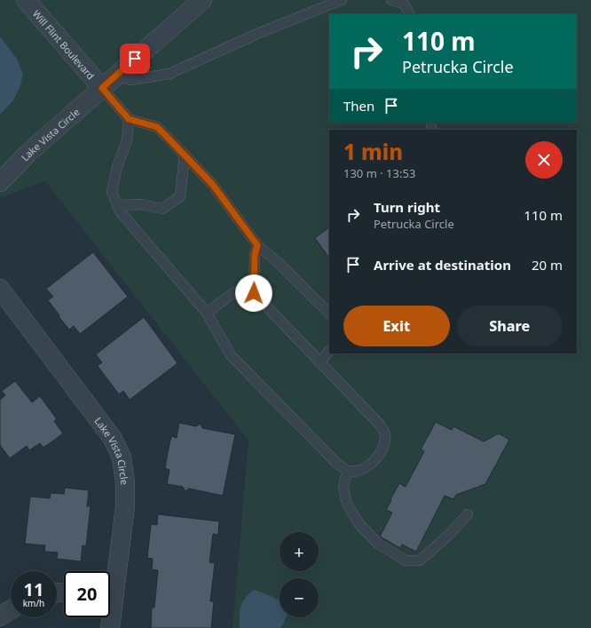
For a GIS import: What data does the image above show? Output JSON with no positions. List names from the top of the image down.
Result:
{
  "streets": {
    "street": ["Will Flint Boulevard", "Lake Vista Circle"]
  },
  "crossings": [
    ["Will Flint Boulevard", "Lake Vista Circle"]
  ],
  "page": {
    "turn": ["110 m", "Petrucka Circle"],
    "then": "Then",
    "heading": ["1 min", "130 m · 13:53"],
    "list": [
      {
        "name": "Turn right",
        "note": "Petrucka Circle",
        "value": "110 m"
      },
      {
        "name": "Arrive at destination",
        "value": "20 m"
      }
    ],
    "buttons": ["Exit", "Share"],
    "map_buttons": ["+", "−"],
    "speed": "11 km/h",
    "limit": "20"
  }
}
